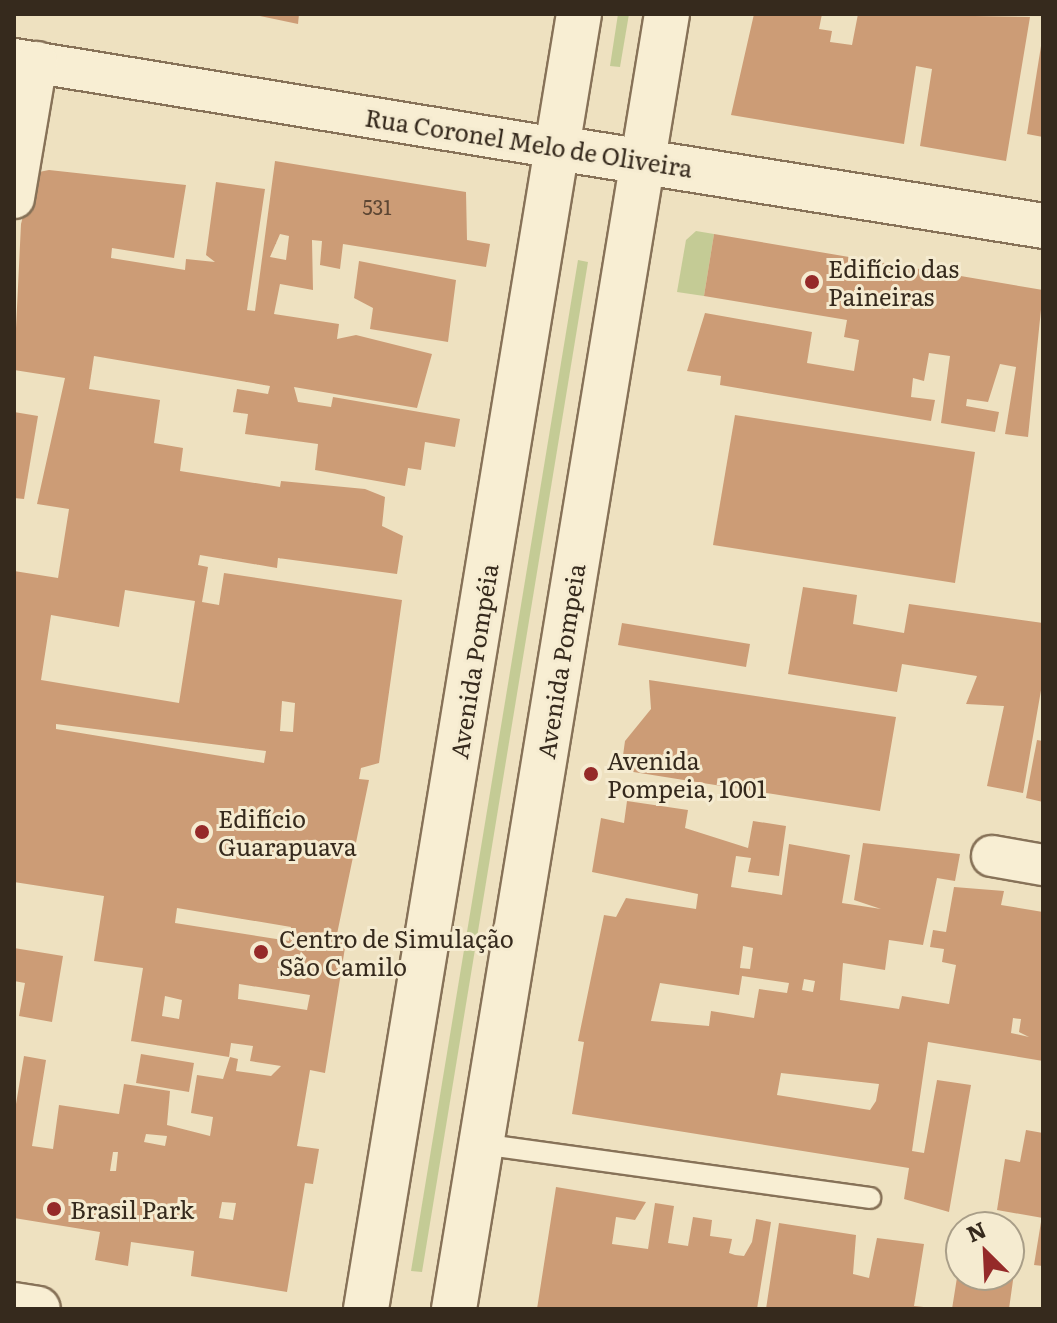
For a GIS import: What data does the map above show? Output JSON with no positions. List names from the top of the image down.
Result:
{
  "streets": {
    "main road": ["Rua Coronel Melo de Oliveira", "Avenida Pompéia", "Avenida Pompeia"]
  },
  "crossings": [
    ["Rua Coronel Melo de Oliveira", "Avenida Pompéia"],
    ["Rua Coronel Melo de Oliveira", "Avenida Pompeia"]
  ],
  "places": [
    "Edifício das Paineiras",
    "Avenida Pompeia, 1001",
    "Edifício Guarapuava",
    "Centro de Simulação São Camilo",
    "Brasil Park"
  ],
  "house_numbers": ["531"],
  "north": "top left"
}
